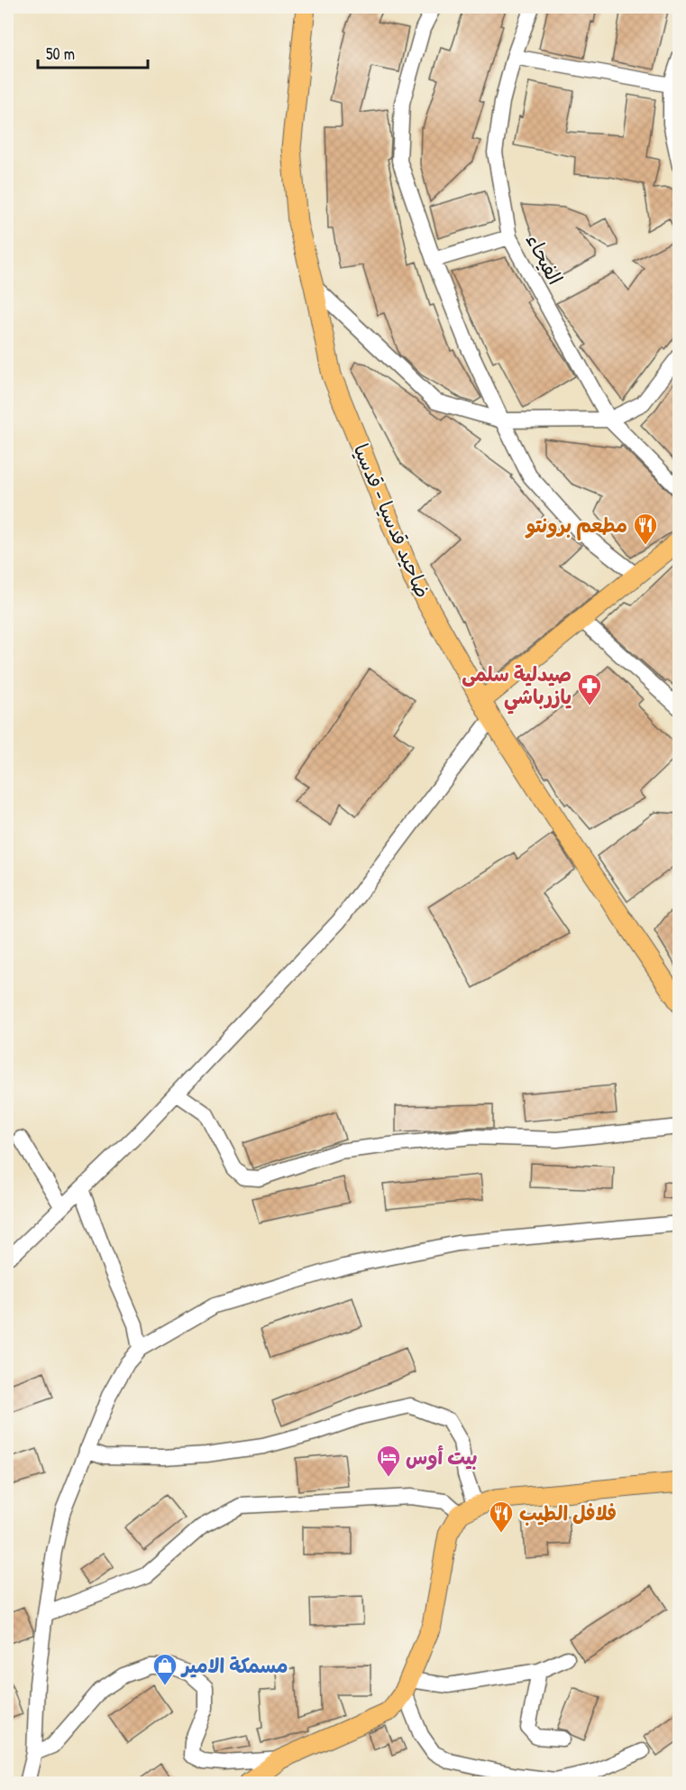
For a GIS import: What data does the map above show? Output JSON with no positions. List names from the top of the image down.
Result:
{
  "streets": {
    "main road": ["ضاحيد قدسيا - قدسيا"],
    "street": ["الفيحاء"]
  },
  "places": {
    "restaurant": ["مطعم برونتو", "فلافل الطيب"],
    "pharmacy": ["صيدلية سلمى يازرباشي"],
    "hotel": ["بيت أوس"],
    "shop": ["مسمكة الامير"]
  },
  "scale_bar": "50 m"
}
